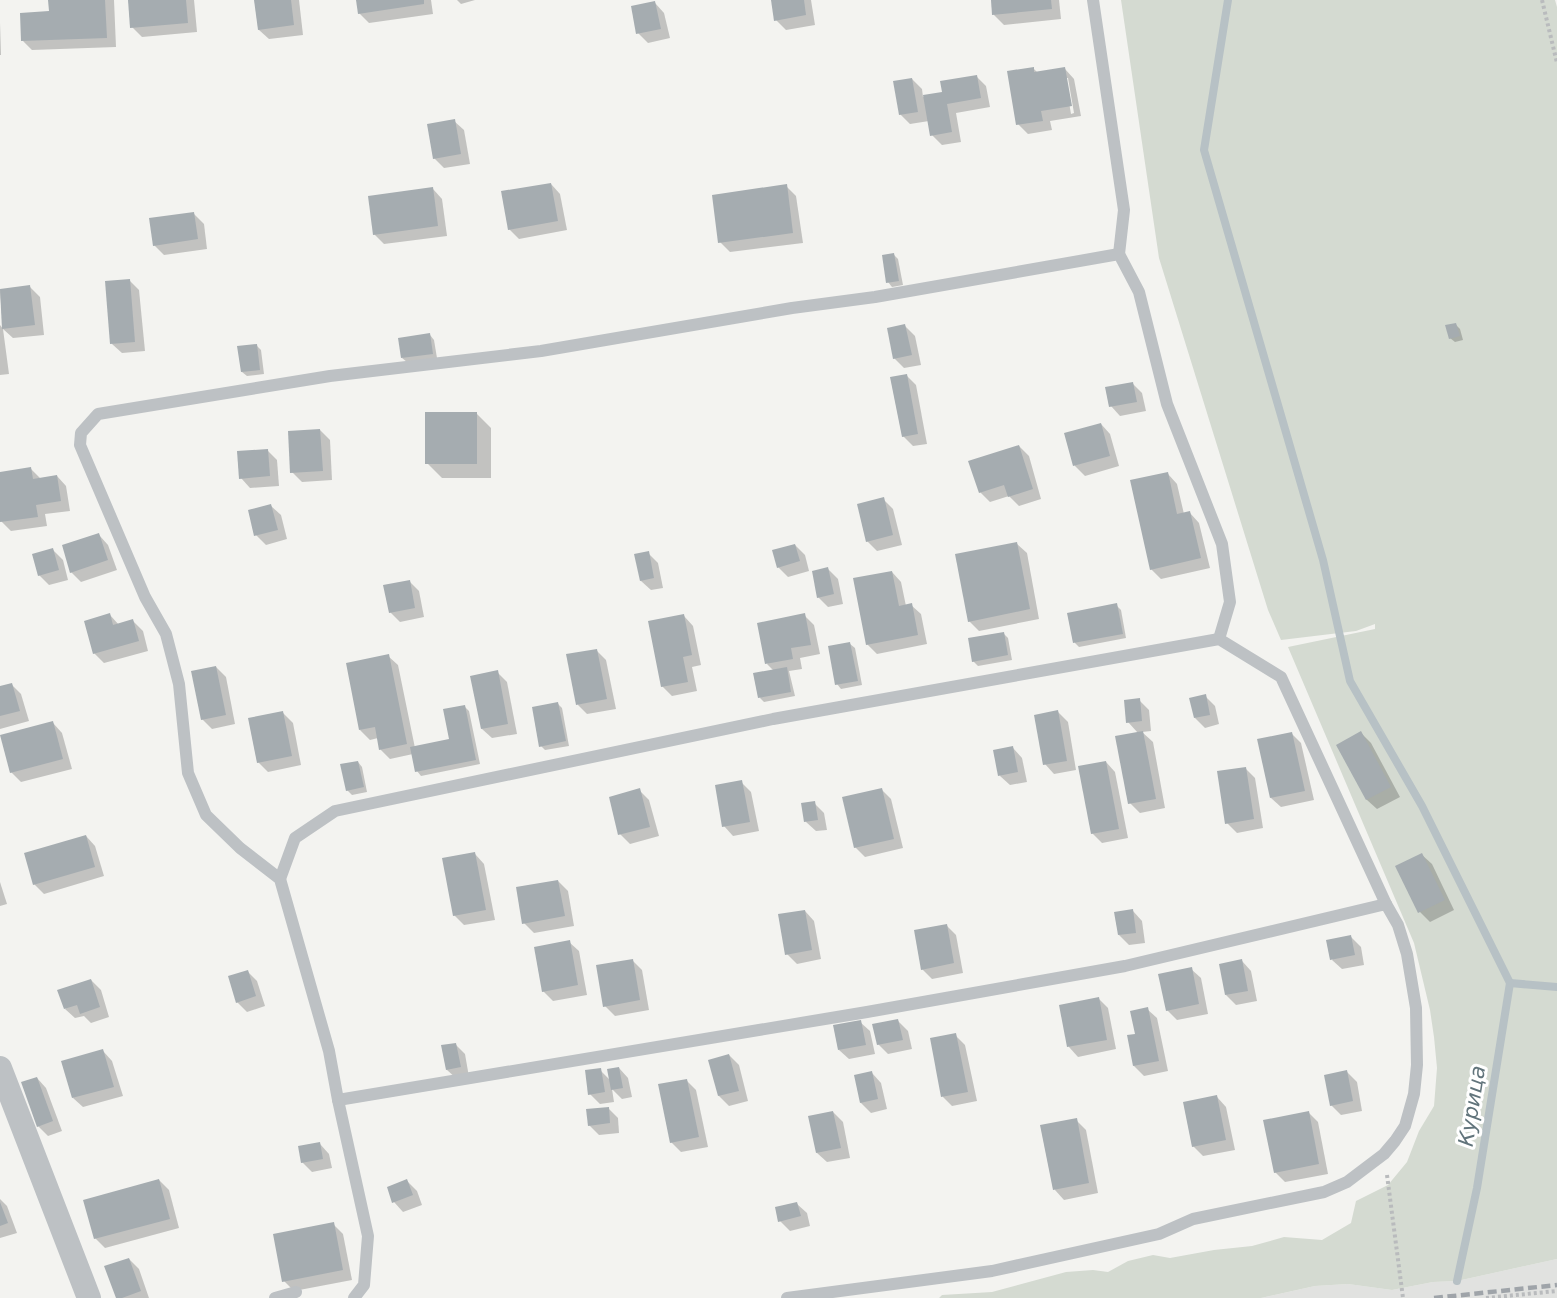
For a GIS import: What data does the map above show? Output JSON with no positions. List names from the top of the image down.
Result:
{
  "water": ["Курица"]
}
